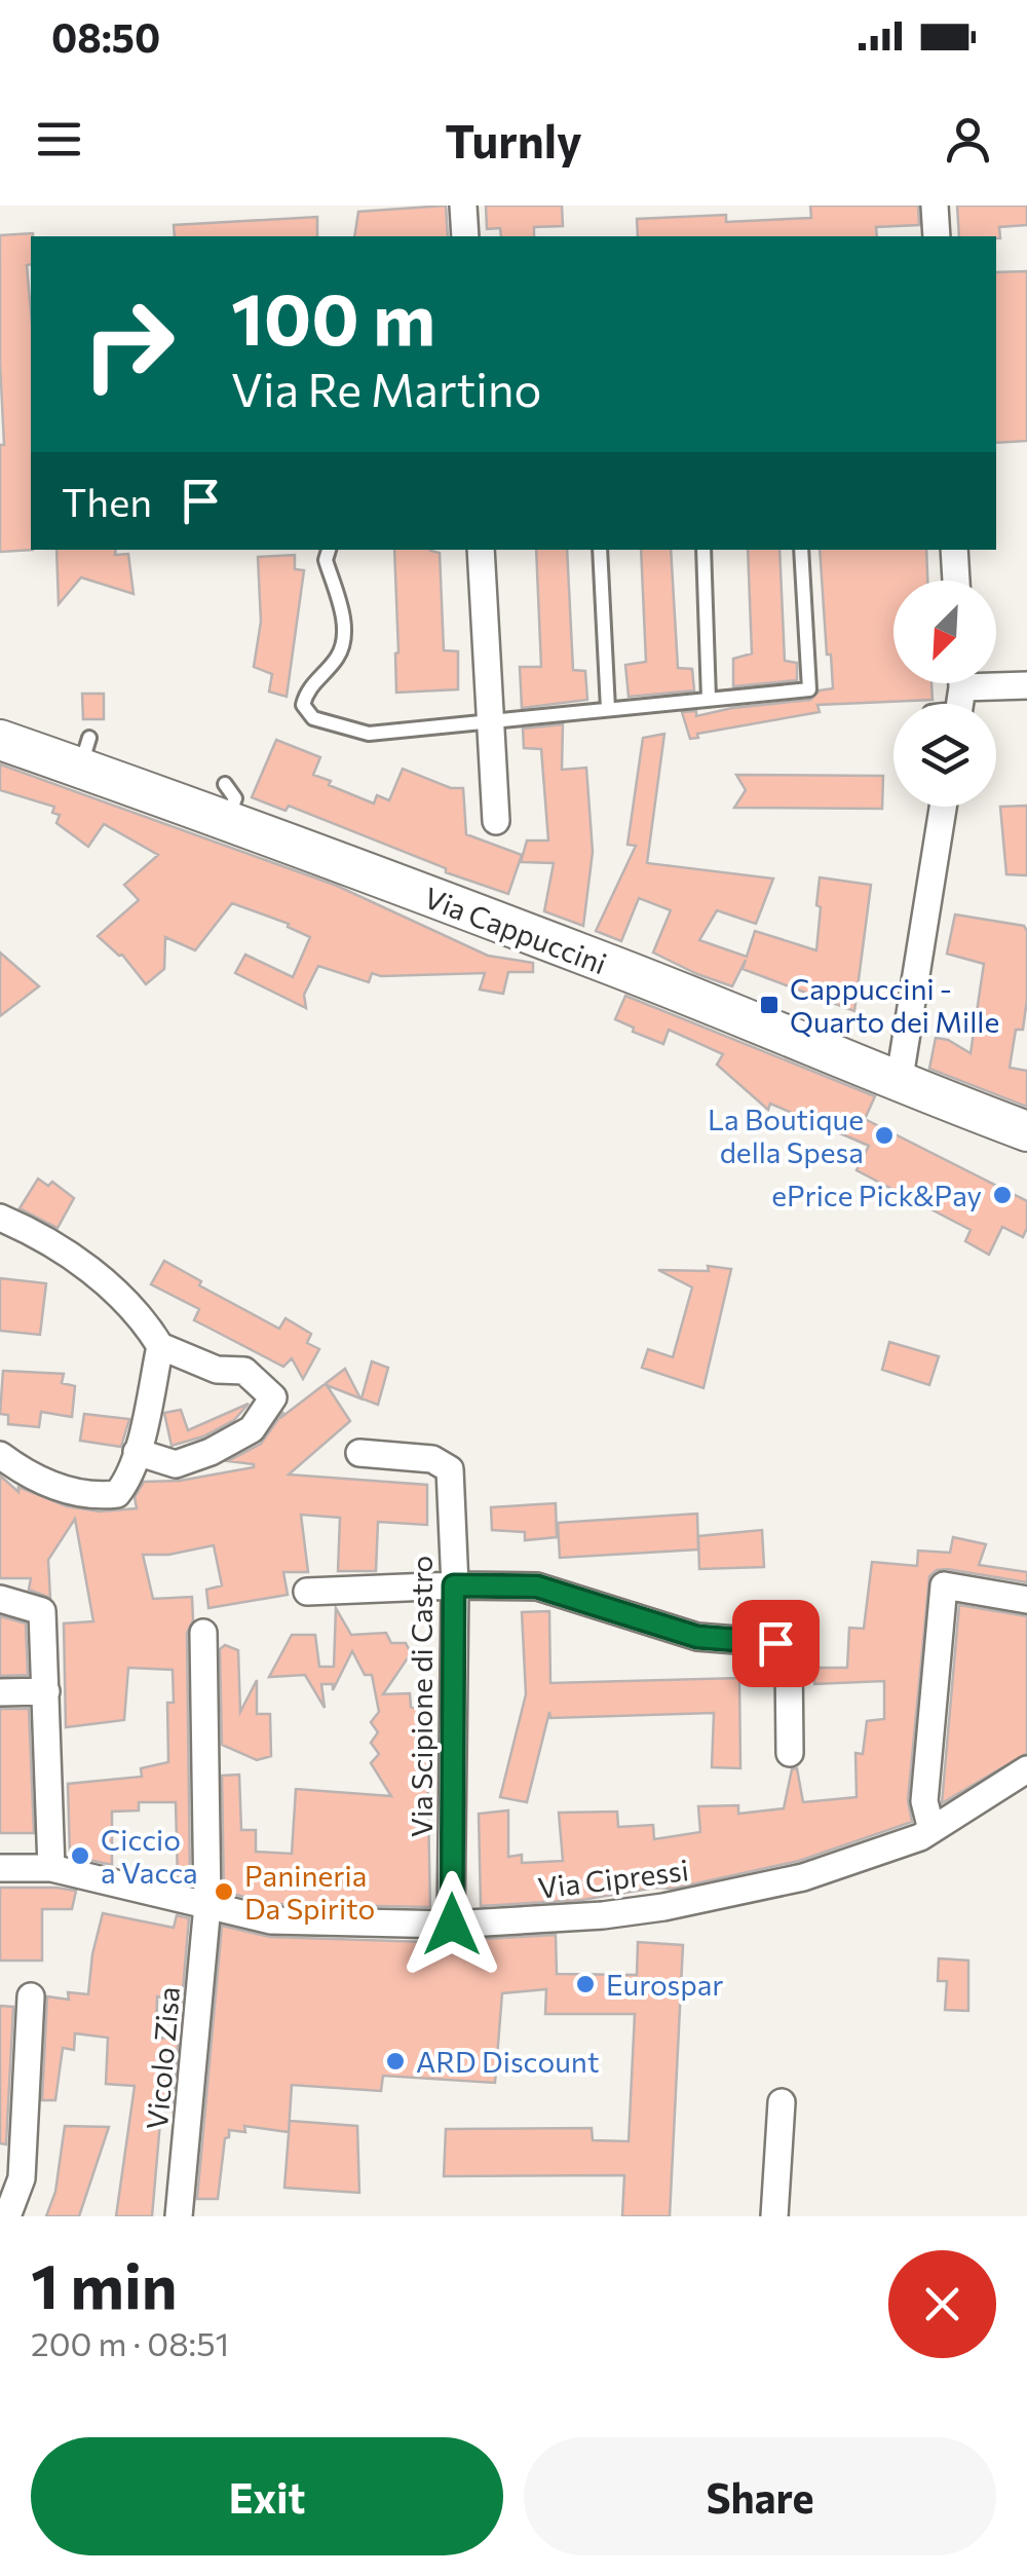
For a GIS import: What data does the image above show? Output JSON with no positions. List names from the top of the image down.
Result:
{
  "streets": {
    "street": [
      "Via Cappuccini",
      "Via Scipione di Castro",
      "Via Cipressi",
      "Vicolo Zisa"
    ]
  },
  "crossings": [
    ["Via Scipione di Castro", "Via Cipressi"],
    ["Via Cipressi", "Vicolo Zisa"]
  ],
  "places": {
    "transit": ["Cappuccini - Quarto dei Mille"],
    "other": [
      "La Boutique della Spesa",
      "ePrice Pick&Pay",
      "Ciccio a Vacca",
      "Panineria Da Spirito",
      "Eurospar",
      "ARD Discount"
    ]
  },
  "north": "bottom left",
  "page": {
    "status": "08:50",
    "header": "Turnly",
    "turn": ["100 m", "Via Re Martino"],
    "then": "Then",
    "heading": ["1 min", "200 m · 08:51"],
    "buttons": ["Exit", "Share"]
  }
}
